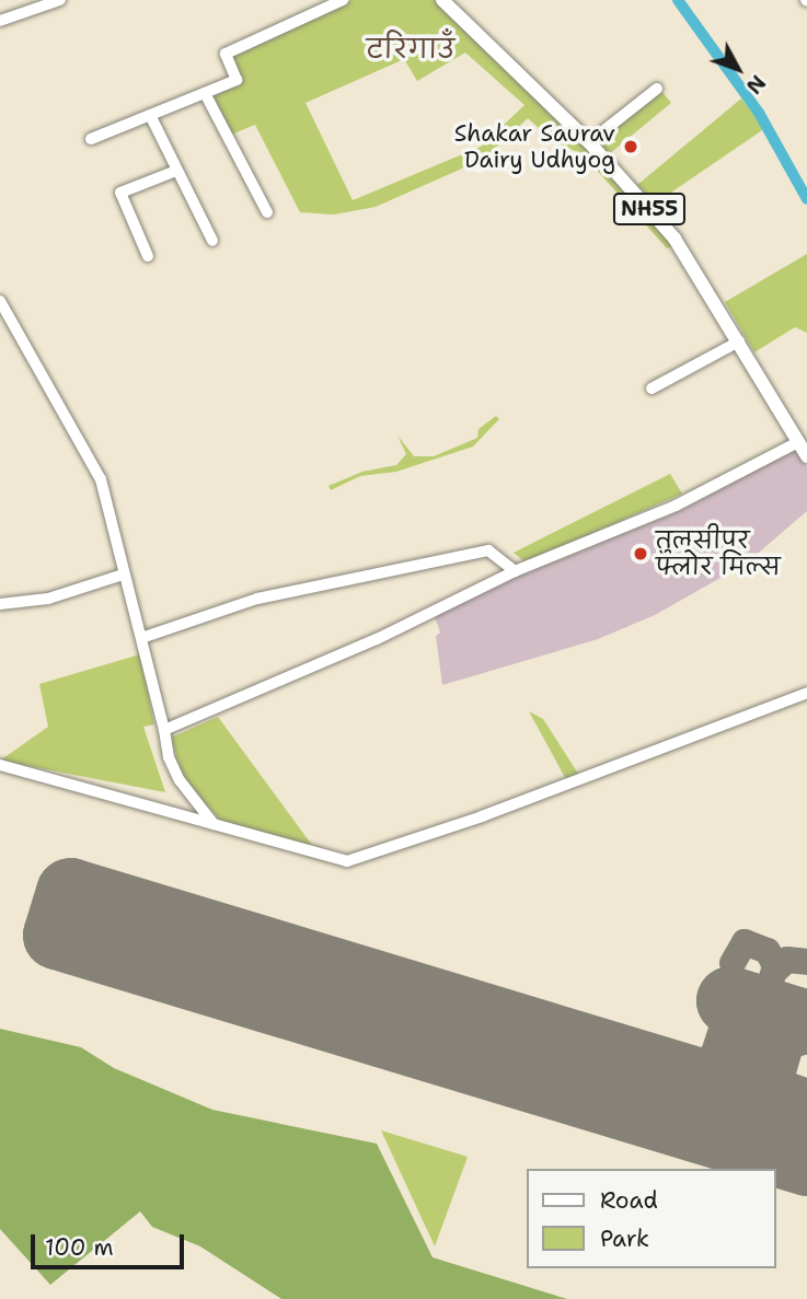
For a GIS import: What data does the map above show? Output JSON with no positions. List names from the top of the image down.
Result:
{
  "streets": {
    "main road": ["NH55"]
  },
  "districts": ["टरिगाउँ"],
  "places": ["Shakar Saurav Dairy Udhyog", "तुलसीपुर फ्लोर मिल्स"],
  "legend": ["Road", "Park"],
  "scale_bar": "100 m",
  "north": "bottom right"
}
